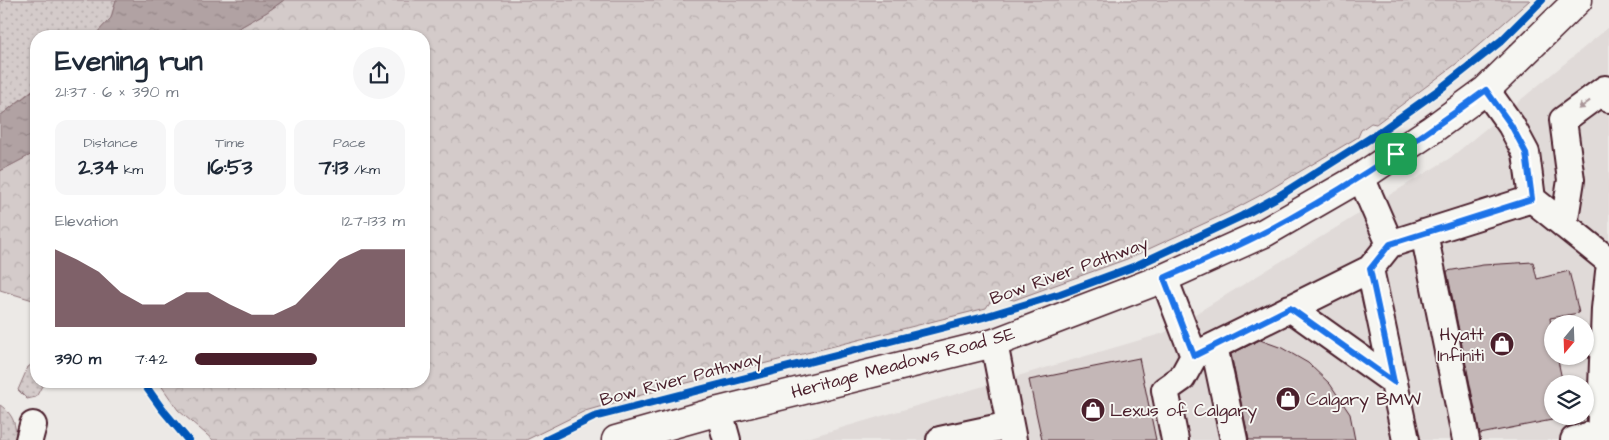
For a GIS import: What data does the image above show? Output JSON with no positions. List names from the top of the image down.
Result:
{
  "streets": {
    "main road": ["Heritage Meadows Road SE"],
    "cycle path": ["Bow River Pathway"]
  },
  "places": {
    "shop": ["Hyatt Infiniti", "Calgary BMW", "Lexus of Calgary"]
  },
  "north": "bottom",
  "page": {
    "heading": ["Evening run", "21:37 · 6 × 390 m"],
    "stats": [
      ["Distance", "2.34 km"],
      ["Time", "16:53"],
      ["Pace", "7:13 /km"]
    ],
    "chart": ["Elevation", "127–133 m"],
    "list": [
      {
        "name": "390 m",
        "note": "7:42"
      }
    ]
  }
}
